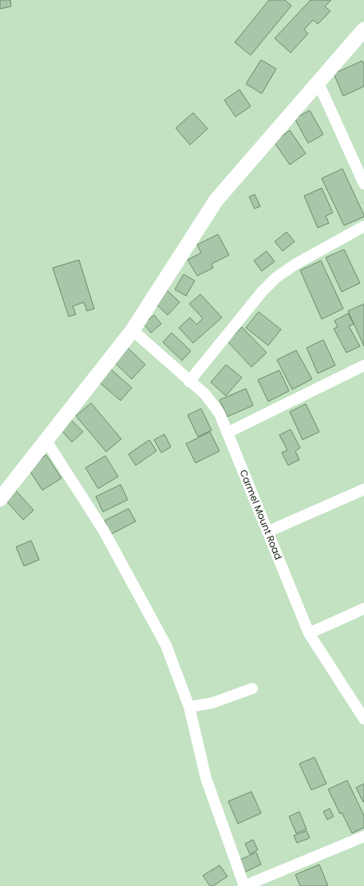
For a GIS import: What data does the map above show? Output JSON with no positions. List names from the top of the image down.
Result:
{
  "streets": {
    "street": ["Carmel Mount Road"]
  }
}
